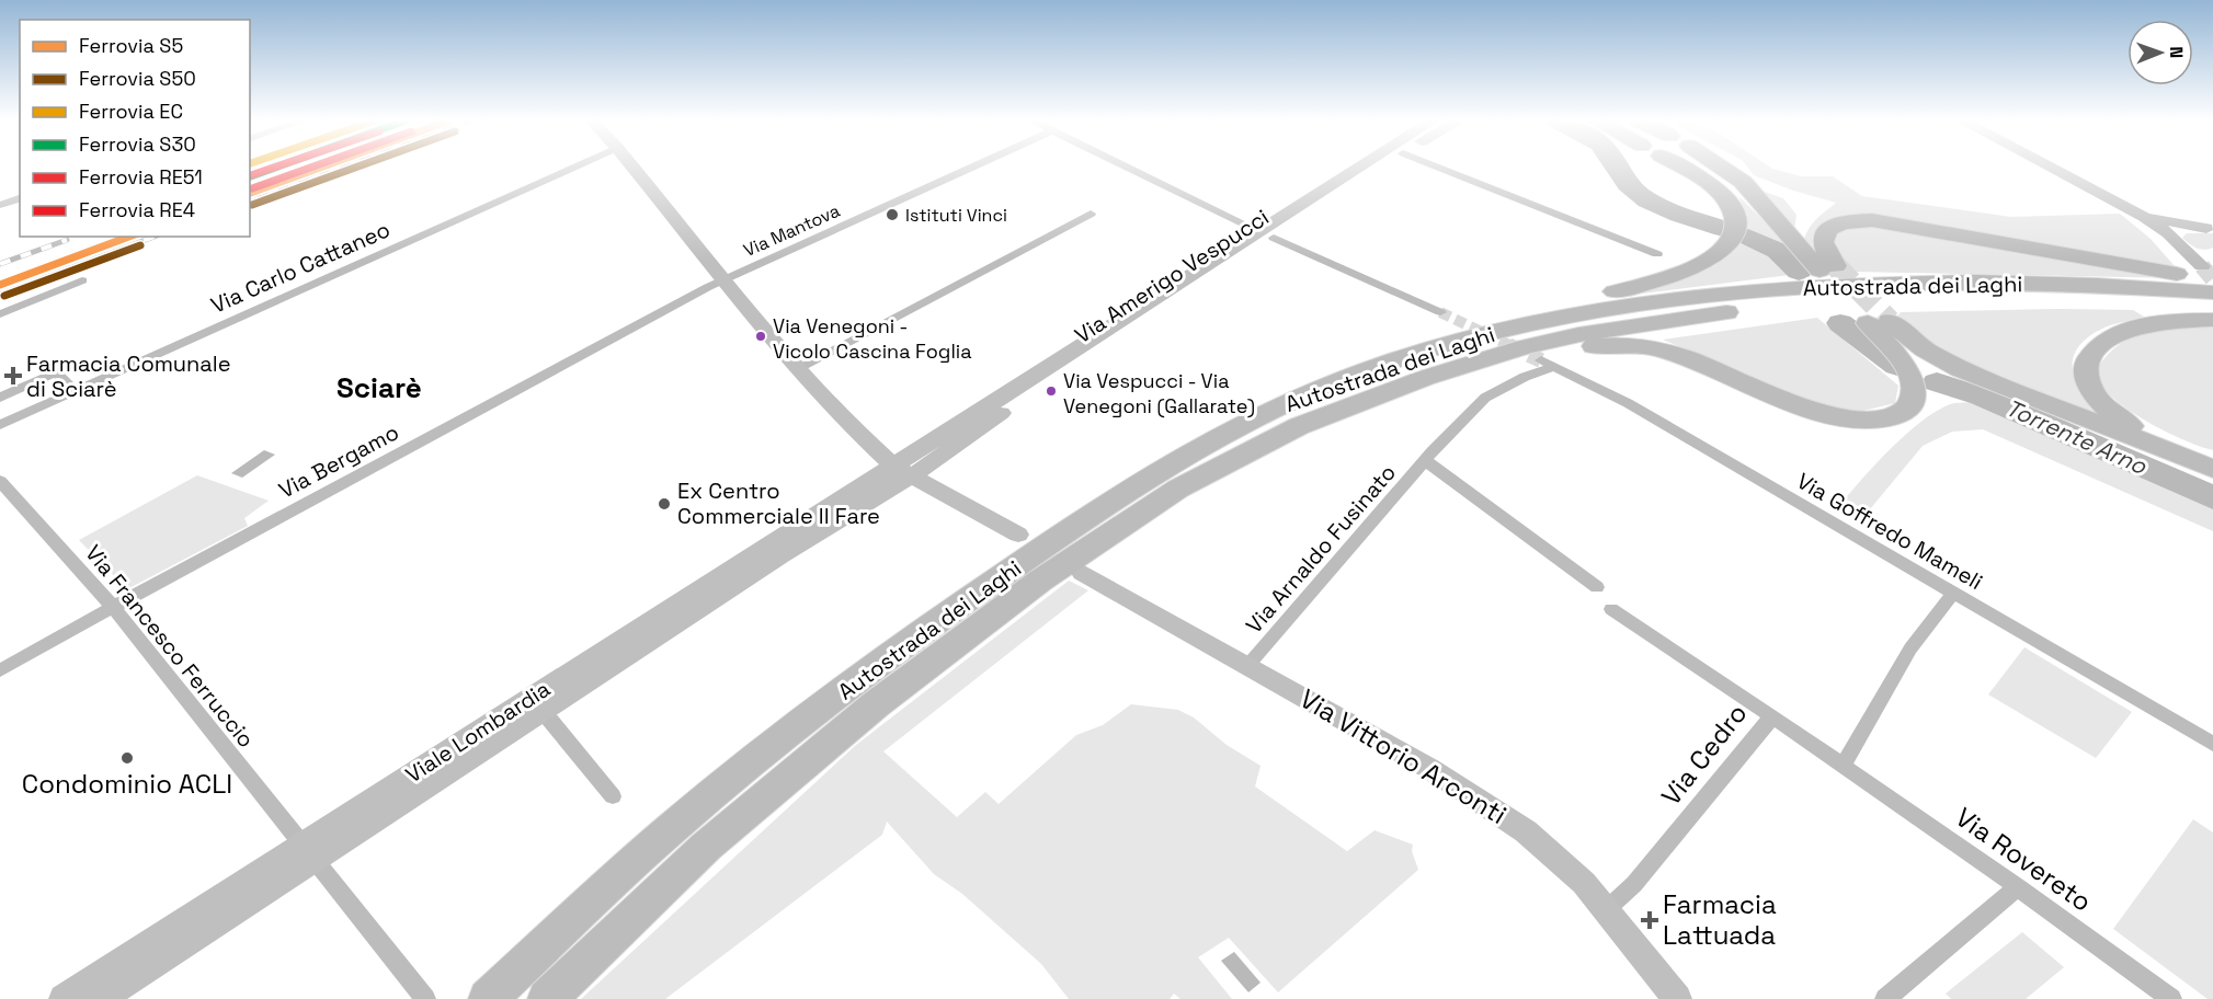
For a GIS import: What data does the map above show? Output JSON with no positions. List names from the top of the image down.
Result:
{
  "streets": {
    "highway": ["Autostrada dei Laghi"],
    "main road": ["Via Amerigo Vespucci", "Viale Lombardia", "Via Vittorio Arconti"],
    "street": [
      "Via Mantova",
      "Via Carlo Cattaneo",
      "Via Bergamo",
      "Via Goffredo Mameli",
      "Via Arnaldo Fusinato",
      "Via Francesco Ferruccio",
      "Via Cedro",
      "Via Rovereto"
    ]
  },
  "crossings": [
    ["Via Mantova", "Via Bergamo"],
    ["Via Amerigo Vespucci", "Viale Lombardia"],
    ["Via Bergamo", "Via Francesco Ferruccio"],
    ["Via Goffredo Mameli", "Via Arnaldo Fusinato"],
    ["Via Arnaldo Fusinato", "Via Vittorio Arconti"],
    ["Via Francesco Ferruccio", "Viale Lombardia"],
    ["Via Cedro", "Via Vittorio Arconti"],
    ["Via Cedro", "Via Rovereto"]
  ],
  "districts": ["Sciarè"],
  "water": ["Torrente Arno"],
  "places": {
    "other": [
      "Istituti Vinci",
      "Via Venegoni - Vicolo Cascina Foglia",
      "Via Vespucci - Via Venegoni (Gallarate)",
      "Ex Centro Commerciale Il Fare",
      "Condominio ACLI"
    ],
    "health": ["Farmacia Comunale di Sciarè", "Farmacia Lattuada"]
  },
  "lines": [
    "rail line S5",
    "rail line S50",
    "rail line S30",
    "rail line RE51",
    "rail line RE4"
  ],
  "legend": [
    "Ferrovia S5",
    "Ferrovia S50",
    "Ferrovia EC",
    "Ferrovia S30",
    "Ferrovia RE51",
    "Ferrovia RE4"
  ],
  "north": "right"
}
